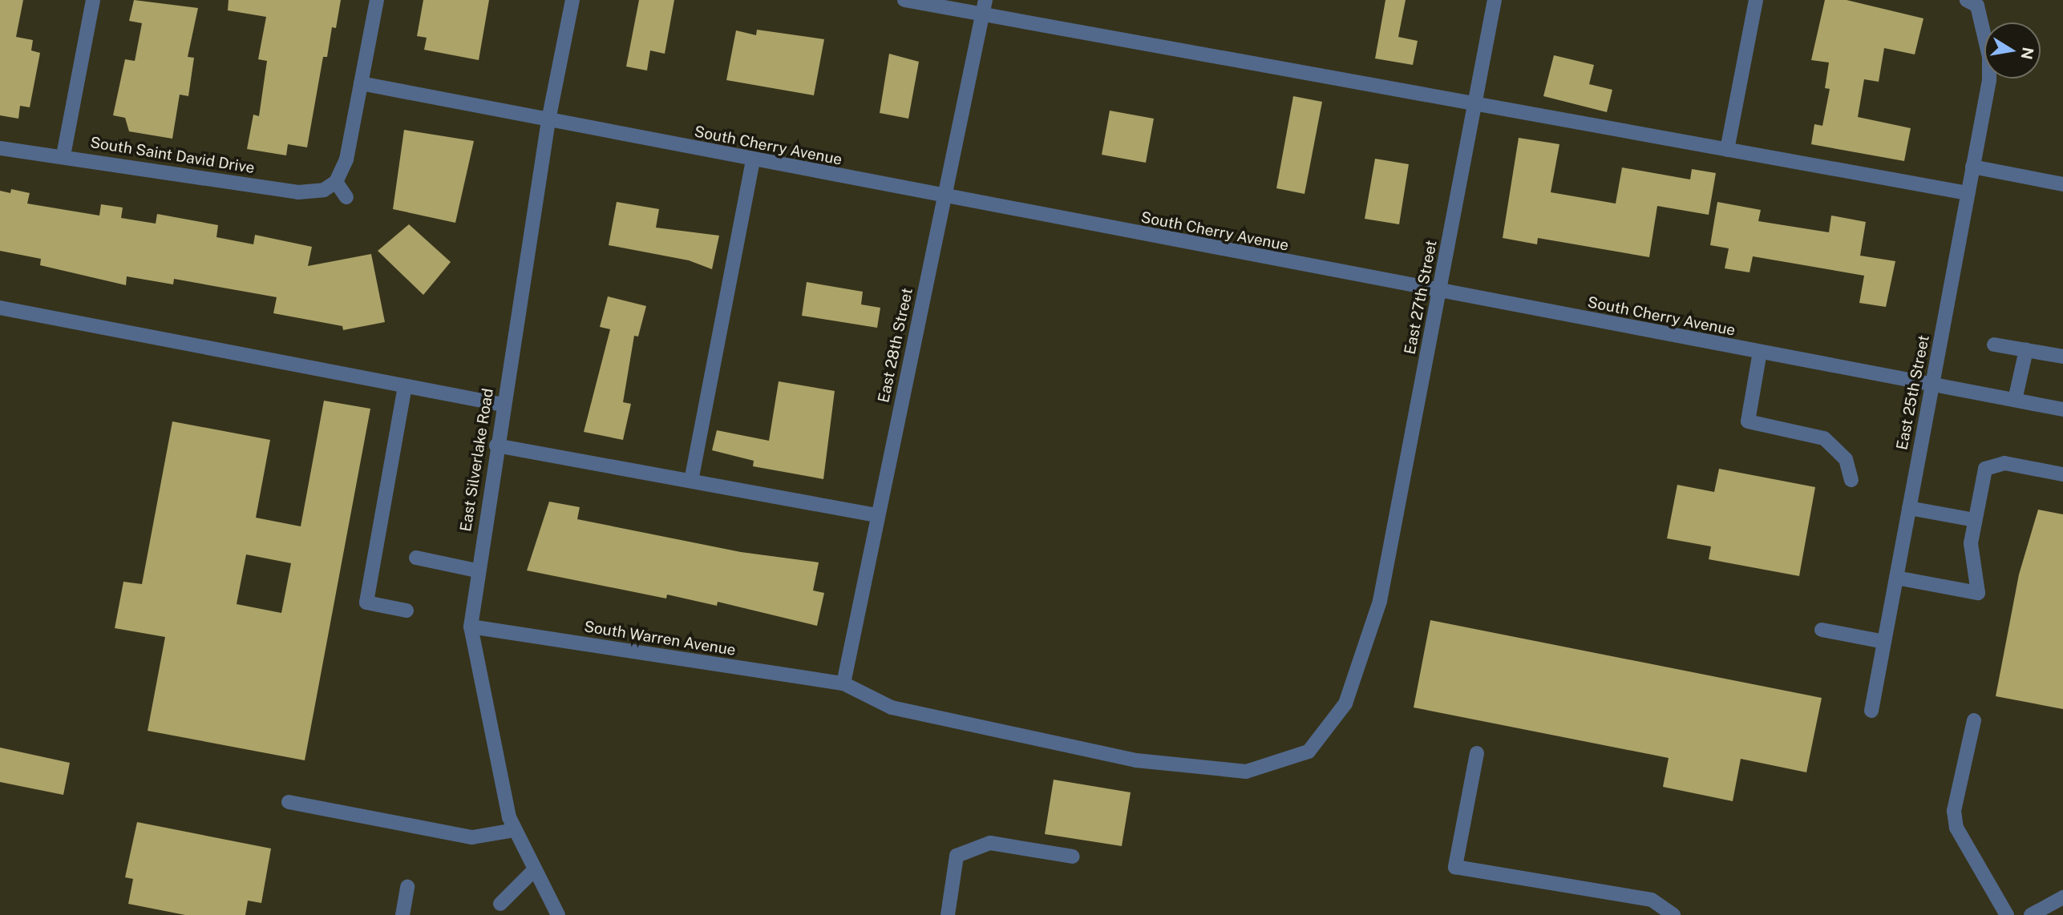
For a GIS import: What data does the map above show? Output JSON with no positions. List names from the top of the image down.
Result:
{
  "streets": {
    "street": [
      "South Cherry Avenue",
      "South Saint David Drive",
      "East 27th Street",
      "East 28th Street",
      "East 25th Street",
      "East Silverlake Road",
      "South Warren Avenue"
    ]
  },
  "crossings": [
    ["South Cherry Avenue", "East 27th Street"],
    ["South Cherry Avenue", "East 28th Street"],
    ["South Cherry Avenue", "East 25th Street"],
    ["South Cherry Avenue", "East Silverlake Road"],
    ["East 27th Street", "East 28th Street"],
    ["East 27th Street", "South Warren Avenue"],
    ["East 28th Street", "South Warren Avenue"],
    ["East Silverlake Road", "South Warren Avenue"]
  ],
  "north": "right"
}
